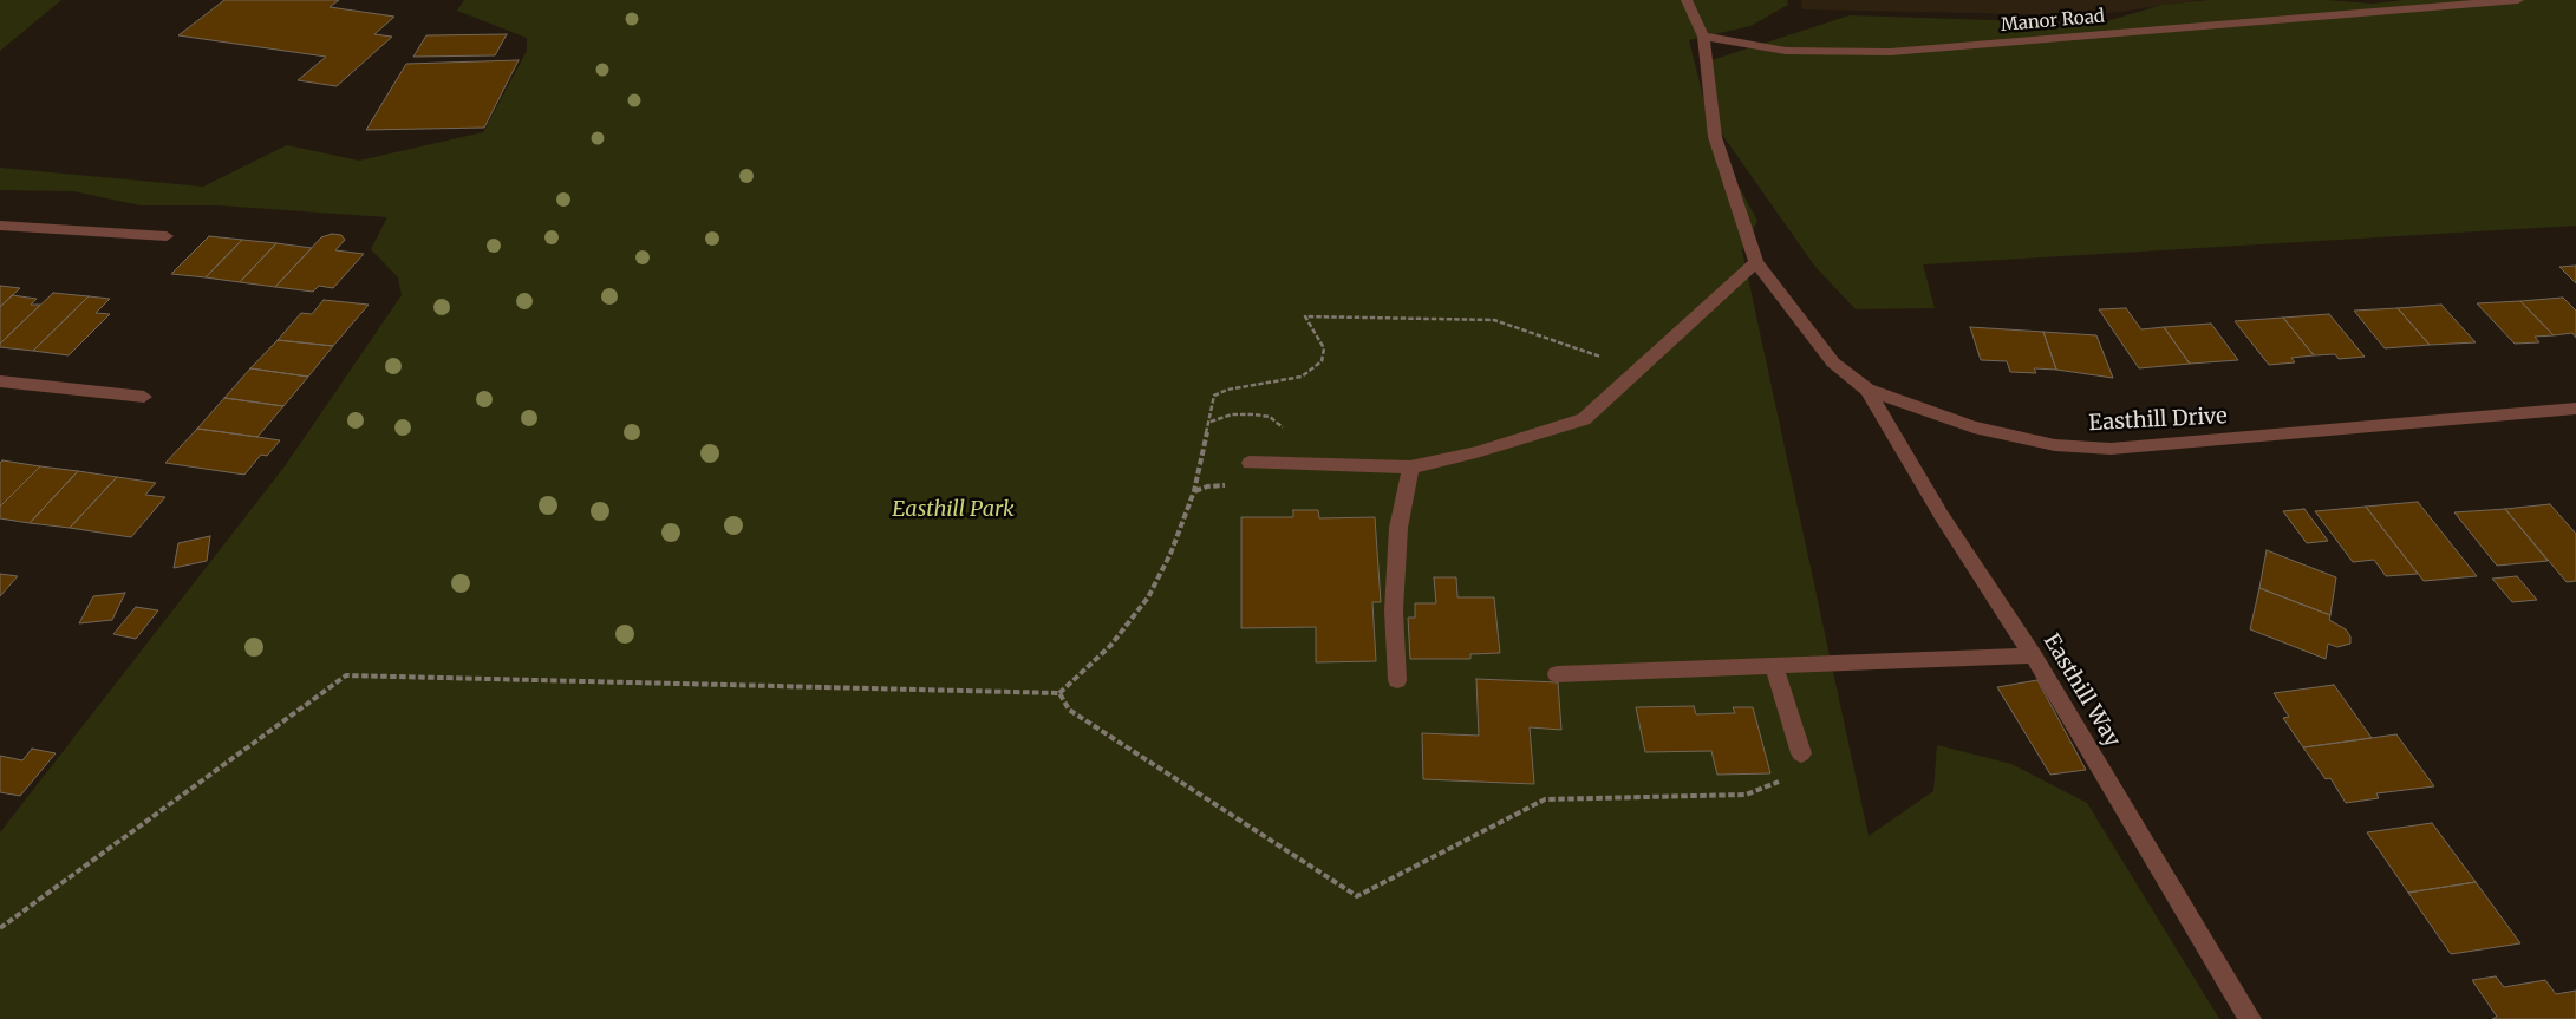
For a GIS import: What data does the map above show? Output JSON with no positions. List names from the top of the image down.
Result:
{
  "streets": {
    "street": ["Manor Road", "Easthill Drive", "Easthill Way"]
  },
  "crossings": [
    ["Manor Road", "Easthill Drive"],
    ["Easthill Drive", "Easthill Way"]
  ],
  "parks": ["Easthill Park"]
}
